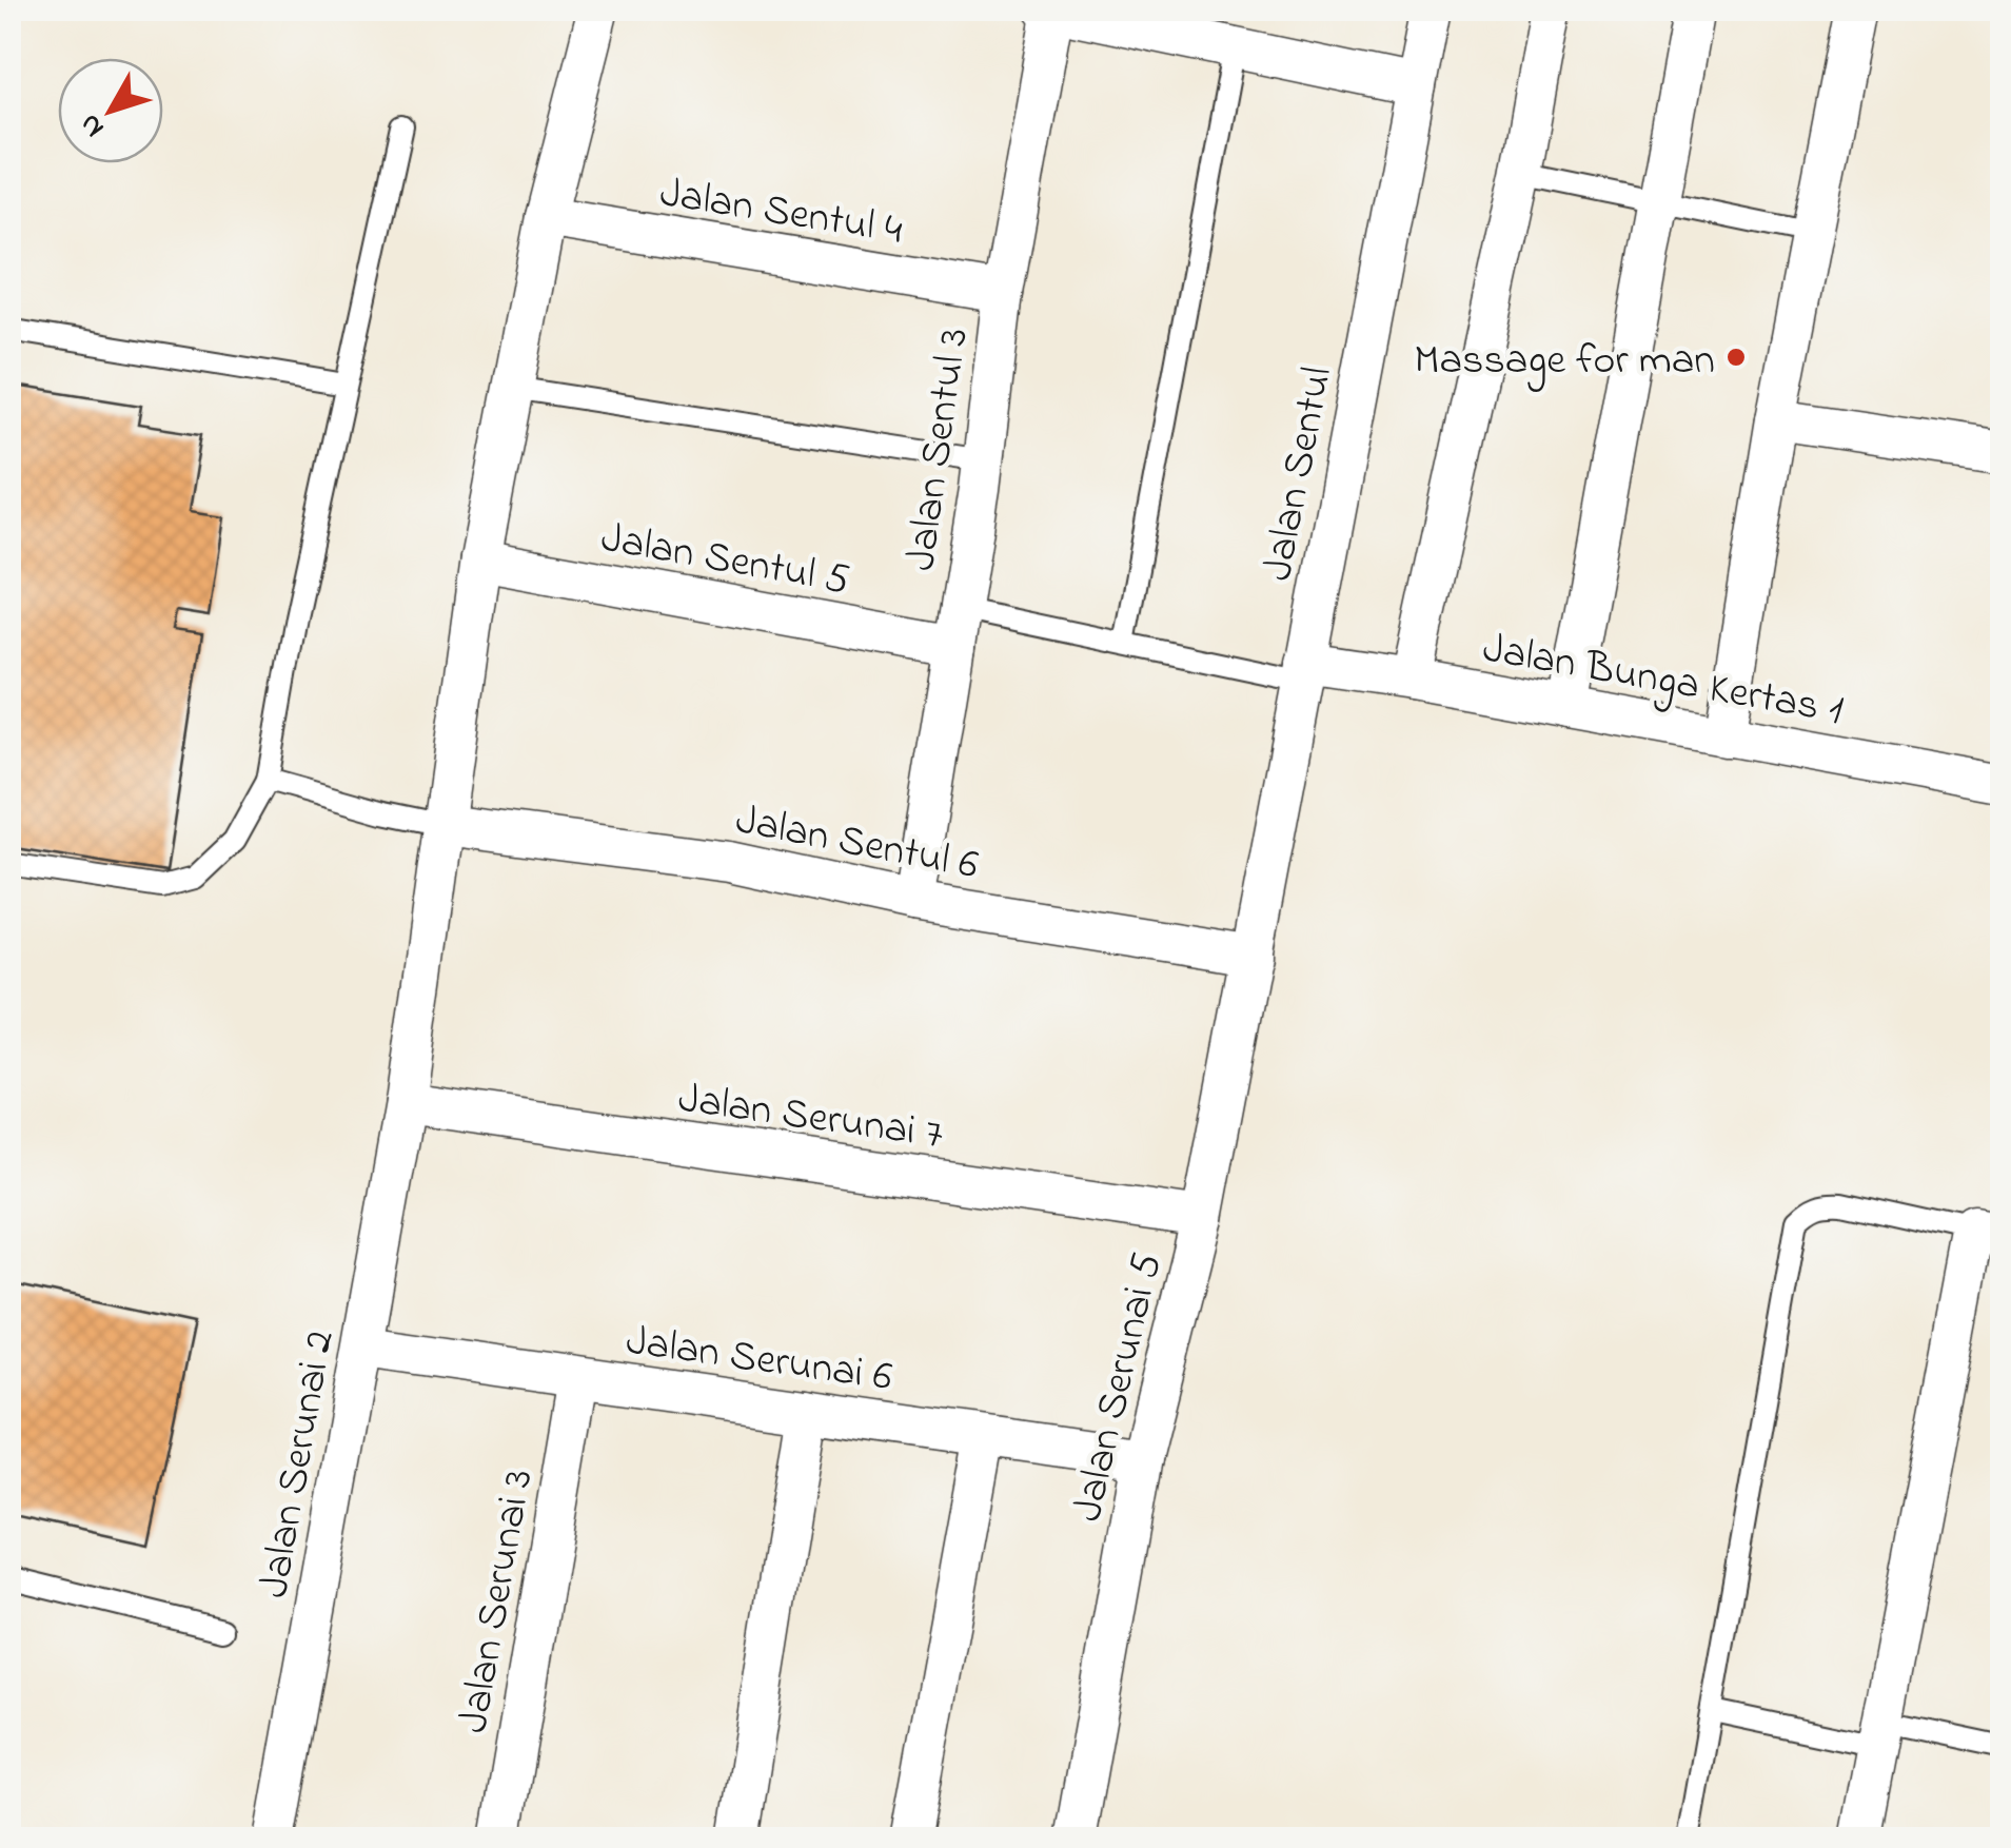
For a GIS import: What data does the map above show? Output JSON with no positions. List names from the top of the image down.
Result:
{
  "streets": {
    "street": [
      "Jalan Sentul 4",
      "Jalan Sentul 3",
      "Jalan Sentul",
      "Jalan Sentul 5",
      "Jalan Bunga Kertas 1",
      "Jalan Sentul 6",
      "Jalan Serunai 7",
      "Jalan Serunai 6",
      "Jalan Serunai 5",
      "Jalan Serunai 2",
      "Jalan Serunai 3"
    ]
  },
  "crossings": [
    ["Jalan Sentul 4", "Jalan Sentul 3"],
    ["Jalan Sentul 4", "Jalan Serunai 2"],
    ["Jalan Sentul 3", "Jalan Sentul 5"],
    ["Jalan Sentul 3", "Jalan Sentul 6"],
    ["Jalan Sentul", "Jalan Bunga Kertas 1"],
    ["Jalan Sentul", "Jalan Sentul 6"],
    ["Jalan Sentul", "Jalan Serunai 5"],
    ["Jalan Sentul 5", "Jalan Serunai 2"],
    ["Jalan Sentul 6", "Jalan Serunai 5"],
    ["Jalan Sentul 6", "Jalan Serunai 2"],
    ["Jalan Serunai 7", "Jalan Serunai 5"],
    ["Jalan Serunai 7", "Jalan Serunai 2"],
    ["Jalan Serunai 6", "Jalan Serunai 5"],
    ["Jalan Serunai 6", "Jalan Serunai 2"],
    ["Jalan Serunai 6", "Jalan Serunai 3"]
  ],
  "places": ["Massage for man"],
  "north": "bottom left"
}
